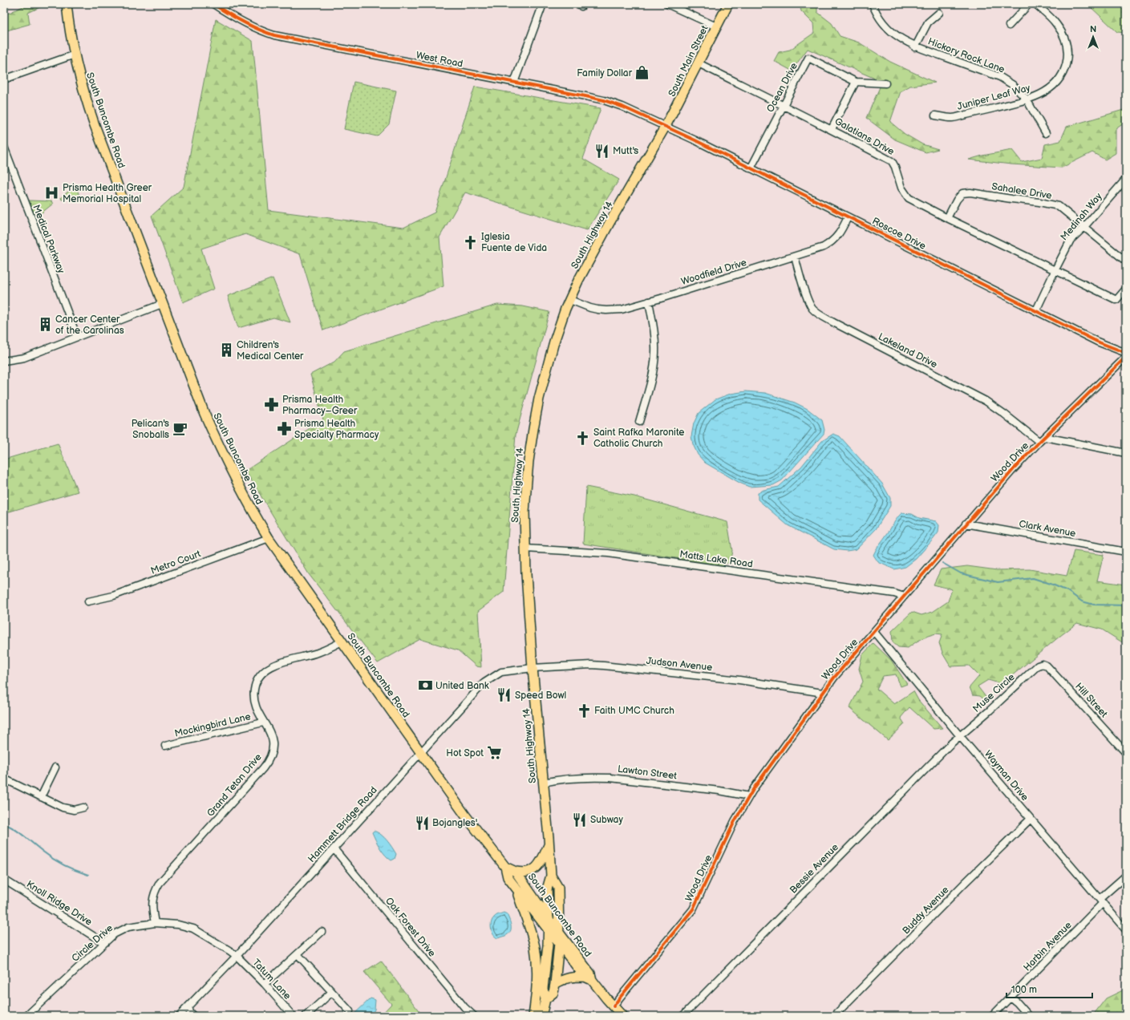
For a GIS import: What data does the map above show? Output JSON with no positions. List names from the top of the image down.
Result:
{
  "streets": {
    "main road": ["South Main Street", "South Buncombe Road", "South Highway 14"],
    "street": [
      "Hickory Rock Lane",
      "West Road",
      "Ocean Drive",
      "Juniper Leaf Way",
      "Galatians Drive",
      "Sahalee Drive",
      "Medinah Way",
      "Roscoe Drive",
      "Medical Parkway",
      "Woodfield Drive",
      "Lakeland Drive",
      "Wood Drive",
      "Clark Avenue",
      "Matts Lake Road",
      "Metro Court",
      "Judson Avenue",
      "Muse Circle",
      "Hill Street",
      "Mockingbird Lane",
      "Lawton Street",
      "Wayman Drive",
      "Grand Teton Drive",
      "Hammett Bridge Road",
      "Bessie Avenue",
      "Knoll Ridge Drive",
      "Buddy Avenue",
      "Oak Forest Drive",
      "Circle Drive",
      "Harbin Avenue",
      "Tatum Lane"
    ]
  },
  "crossings": [
    ["Hickory Rock Lane", "Juniper Leaf Way"],
    ["West Road", "South Main Street"],
    ["West Road", "Roscoe Drive"],
    ["West Road", "South Highway 14"],
    ["South Main Street", "Galatians Drive"],
    ["South Main Street", "Roscoe Drive"],
    ["South Main Street", "South Highway 14"],
    ["Ocean Drive", "Galatians Drive"],
    ["Ocean Drive", "Roscoe Drive"],
    ["South Buncombe Road", "South Highway 14"],
    ["South Buncombe Road", "Wood Drive"],
    ["South Buncombe Road", "Metro Court"],
    ["South Buncombe Road", "Grand Teton Drive"],
    ["South Buncombe Road", "Hammett Bridge Road"],
    ["Galatians Drive", "Sahalee Drive"],
    ["Galatians Drive", "Medinah Way"],
    ["Sahalee Drive", "Medinah Way"],
    ["Medinah Way", "Roscoe Drive"],
    ["Roscoe Drive", "South Highway 14"],
    ["Roscoe Drive", "Woodfield Drive"],
    ["South Highway 14", "Woodfield Drive"],
    ["South Highway 14", "Matts Lake Road"],
    ["South Highway 14", "Judson Avenue"],
    ["South Highway 14", "Lawton Street"],
    ["South Highway 14", "Hammett Bridge Road"],
    ["Woodfield Drive", "Lakeland Drive"],
    ["Lakeland Drive", "Wood Drive"],
    ["Wood Drive", "Clark Avenue"],
    ["Wood Drive", "Matts Lake Road"],
    ["Wood Drive", "Judson Avenue"],
    ["Wood Drive", "Lawton Street"],
    ["Wood Drive", "Wayman Drive"],
    ["Judson Avenue", "Hammett Bridge Road"],
    ["Muse Circle", "Hill Street"],
    ["Muse Circle", "Wayman Drive"],
    ["Muse Circle", "Bessie Avenue"],
    ["Mockingbird Lane", "Grand Teton Drive"],
    ["Wayman Drive", "Bessie Avenue"],
    ["Wayman Drive", "Buddy Avenue"],
    ["Wayman Drive", "Harbin Avenue"],
    ["Grand Teton Drive", "Circle Drive"],
    ["Hammett Bridge Road", "Oak Forest Drive"],
    ["Hammett Bridge Road", "Circle Drive"],
    ["Hammett Bridge Road", "Tatum Lane"],
    ["Knoll Ridge Drive", "Circle Drive"],
    ["Circle Drive", "Tatum Lane"]
  ],
  "places": {
    "shop": ["Family Dollar"],
    "restaurant": [
      "Mutt's",
      "Speed Bowl",
      "Subway",
      "Bojangles'"
    ],
    "hospital": ["Prisma Health Greer Memorial Hospital"],
    "church": ["Iglesia Fuente de Vida", "Saint Rafka Maronite Catholic Church", "Faith UMC Church"],
    "building": ["Cancer Center of the Carolinas", "Children's Medical Center"],
    "pharmacy": ["Prisma Health Pharmacy–Greer", "Prisma Health Specialty Pharmacy"],
    "cafe": ["Pelican's Snoballs"],
    "bank": ["United Bank"],
    "supermarket": ["Hot Spot"]
  },
  "scale_bar": "100 m",
  "north": "top"
}
